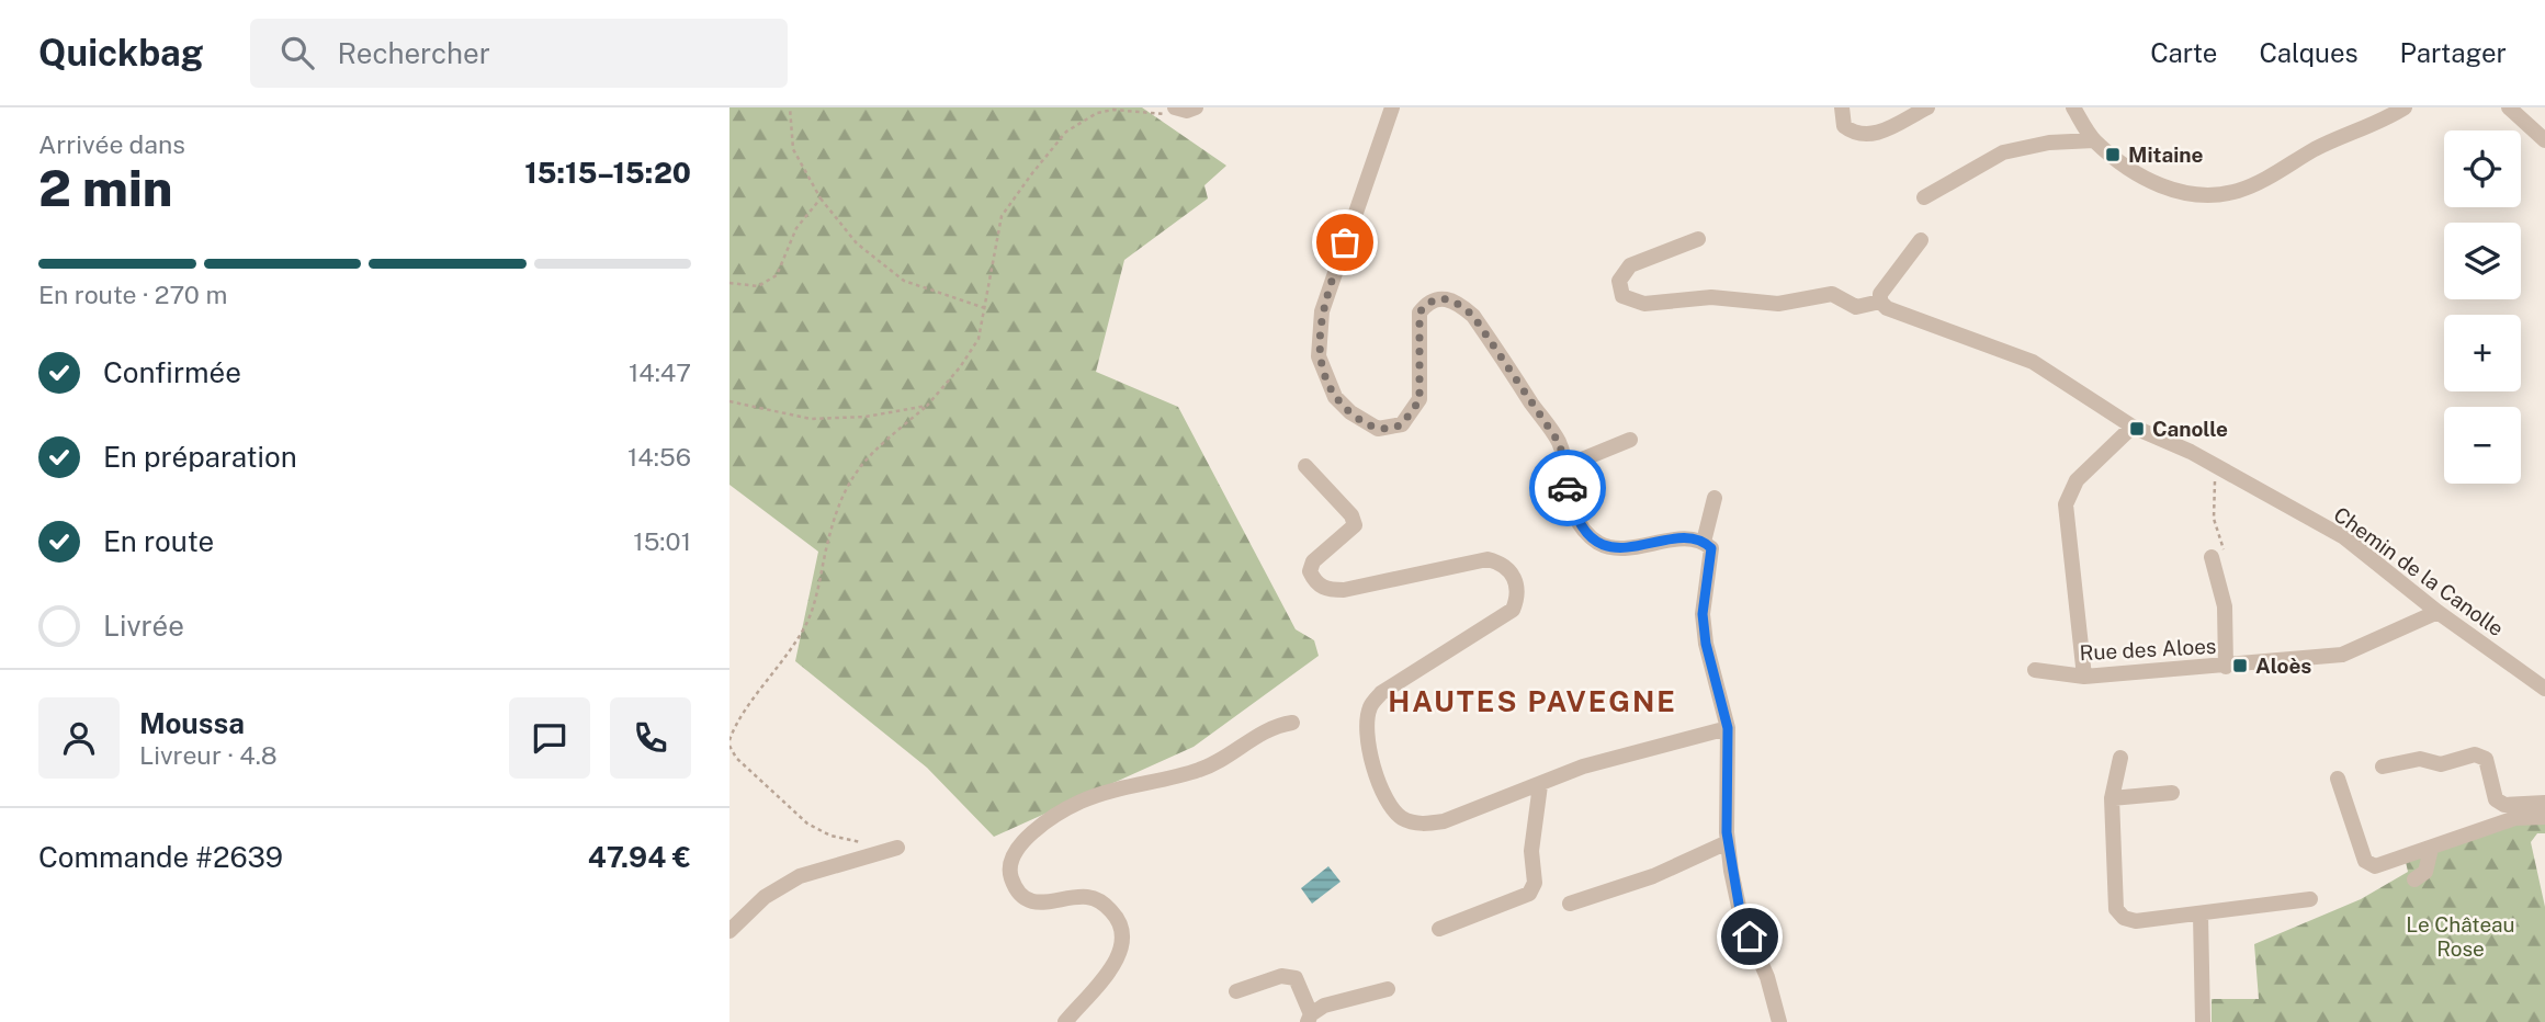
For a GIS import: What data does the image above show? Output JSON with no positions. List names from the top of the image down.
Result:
{
  "streets": {
    "street": ["Chemin de la Canolle", "Rue des Aloes"]
  },
  "crossings": [
    ["Chemin de la Canolle", "Rue des Aloes"]
  ],
  "districts": ["HAUTES PAVEGNE"],
  "parks": ["Le Château Rose"],
  "places": {
    "transit": ["Mitaine", "Canolle", "Aloès"]
  },
  "page": {
    "header": "Quickbag",
    "search": "Rechercher",
    "nav": ["Carte", "Calques", "Partager"],
    "heading": ["2 min", "Arrivée dans", "15:15–15:20"],
    "panel": [
      "Moussa",
      "Livreur · 4.8",
      "Commande #2639",
      "47.94 €"
    ],
    "map_buttons": ["+", "−"],
    "bar": "En route · 270 m",
    "list": [
      ["Confirmée", "14:47"],
      ["En préparation", "14:56"],
      ["En route", "15:01"],
      "Livrée"
    ]
  }
}
